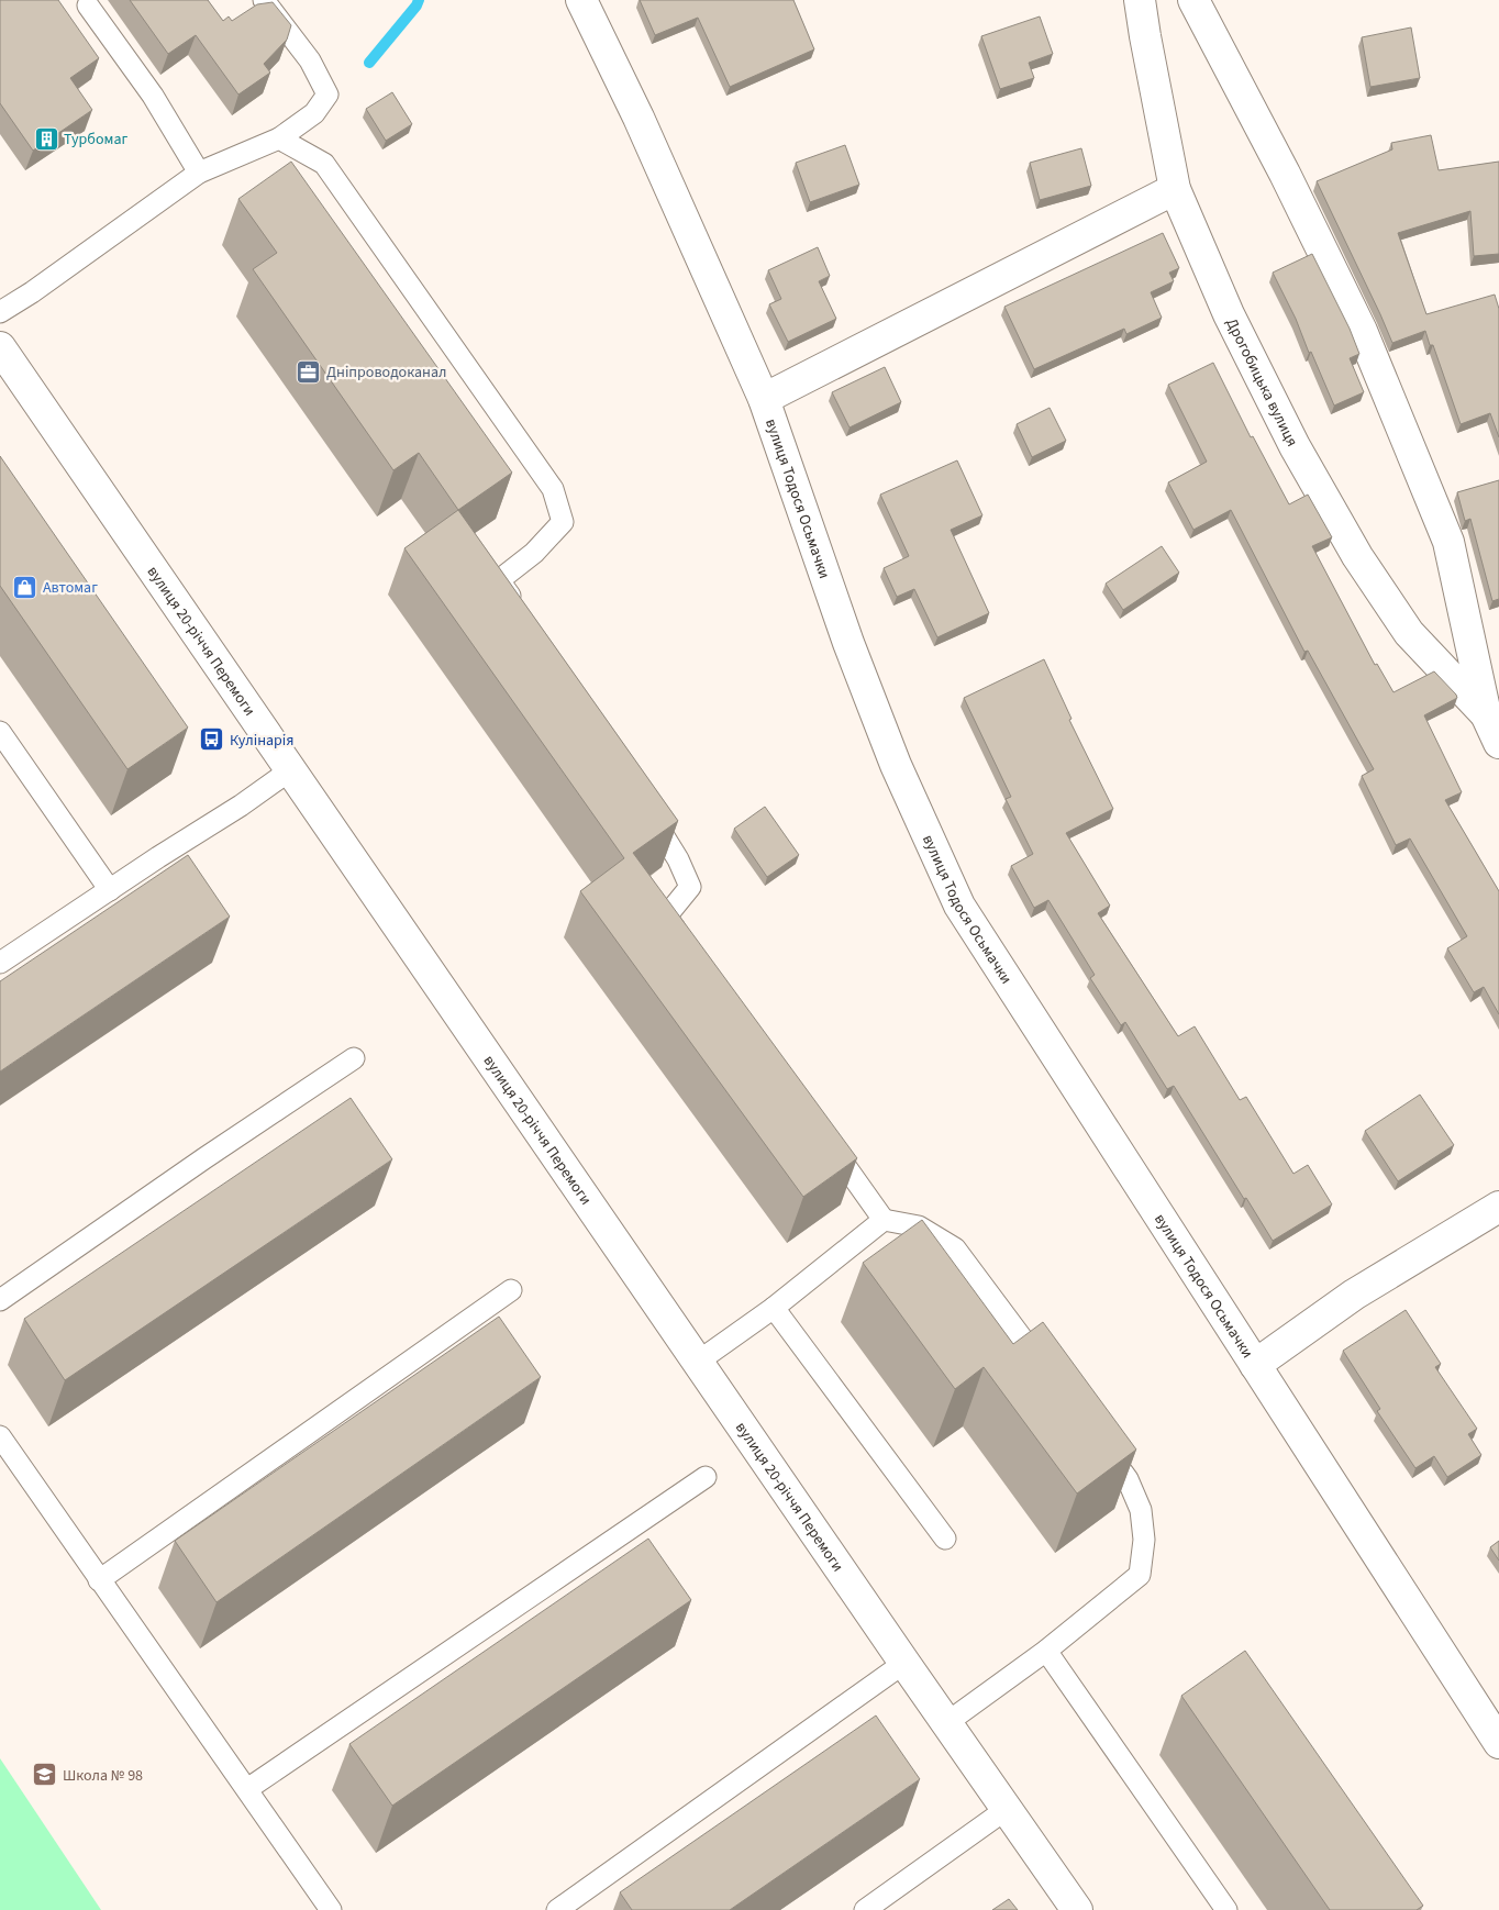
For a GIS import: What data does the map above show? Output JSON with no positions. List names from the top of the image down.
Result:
{
  "streets": {
    "street": ["Дрогобицька вулиця", "вулиця Тодося Осьмачки", "вулиця 20-річчя Перемоги"]
  },
  "places": {
    "building": ["Турбомаг"],
    "office": ["Дніпроводоканал"],
    "shop": ["Автомаг"],
    "bus stop": ["Кулінарія"],
    "school or university": ["Школа № 98"]
  }
}
